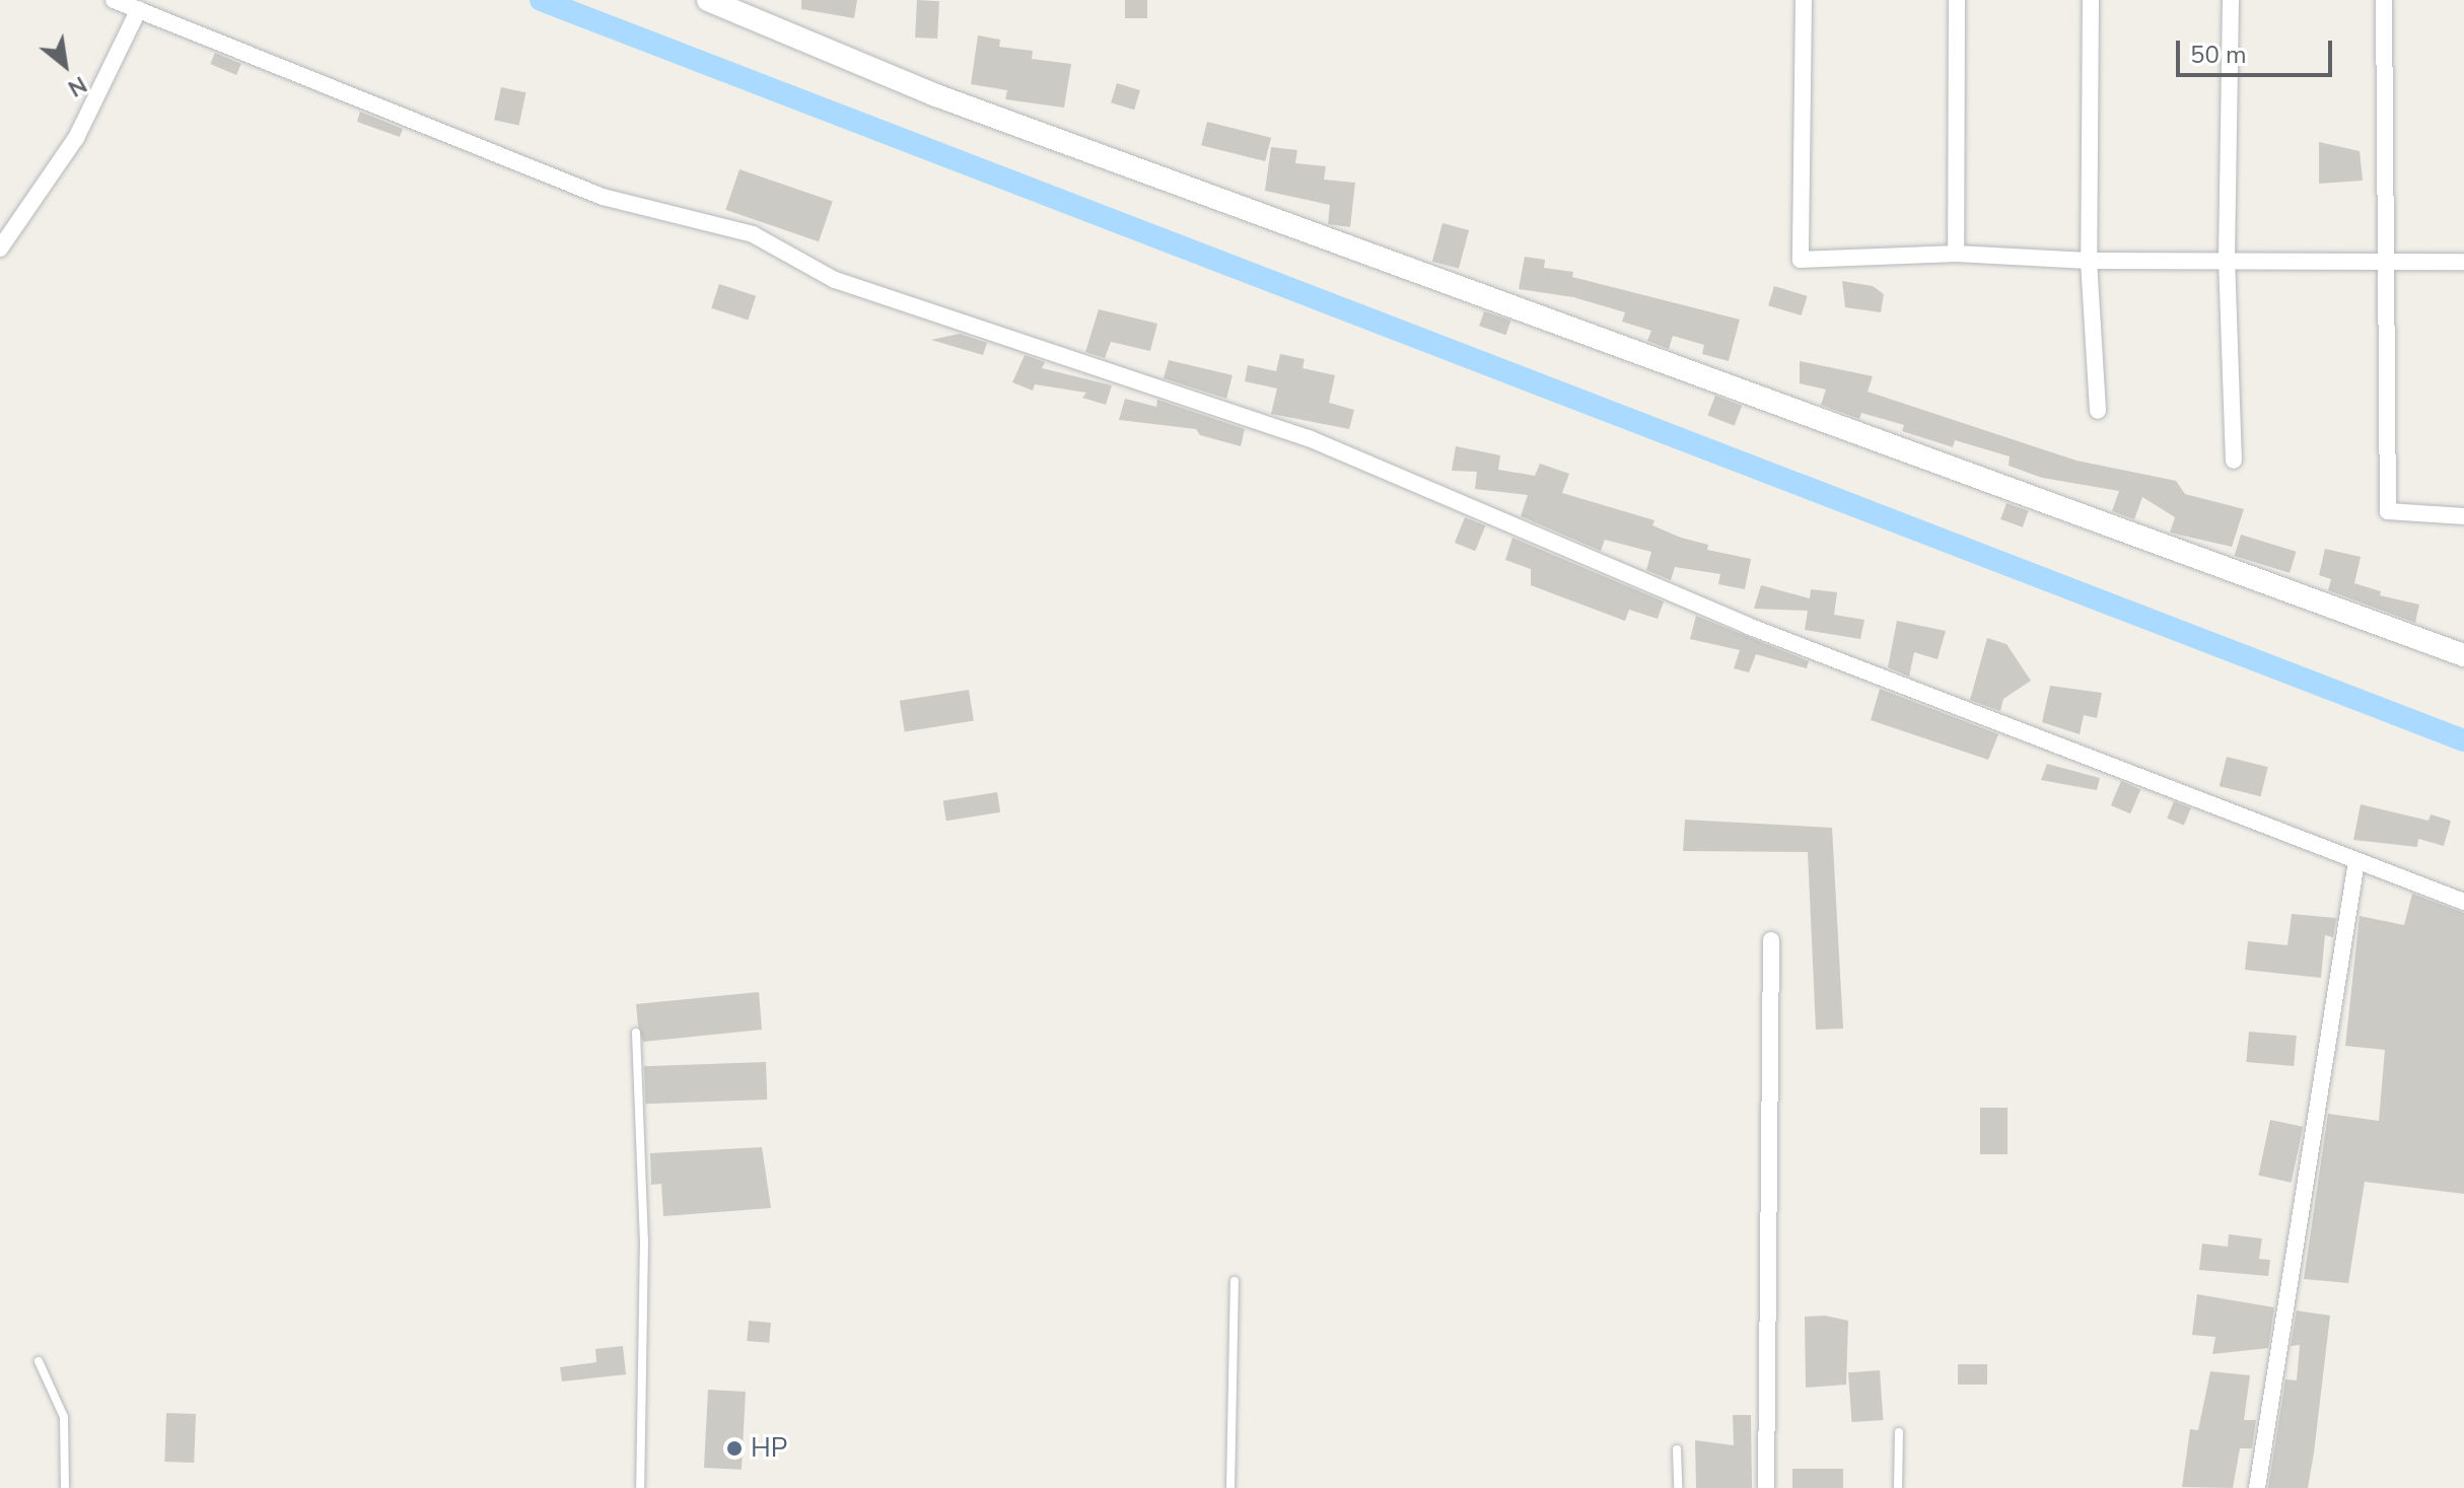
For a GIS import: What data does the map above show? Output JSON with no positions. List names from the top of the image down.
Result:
{
  "places": ["HP"],
  "scale_bar": "50 m",
  "north": "bottom right"
}
